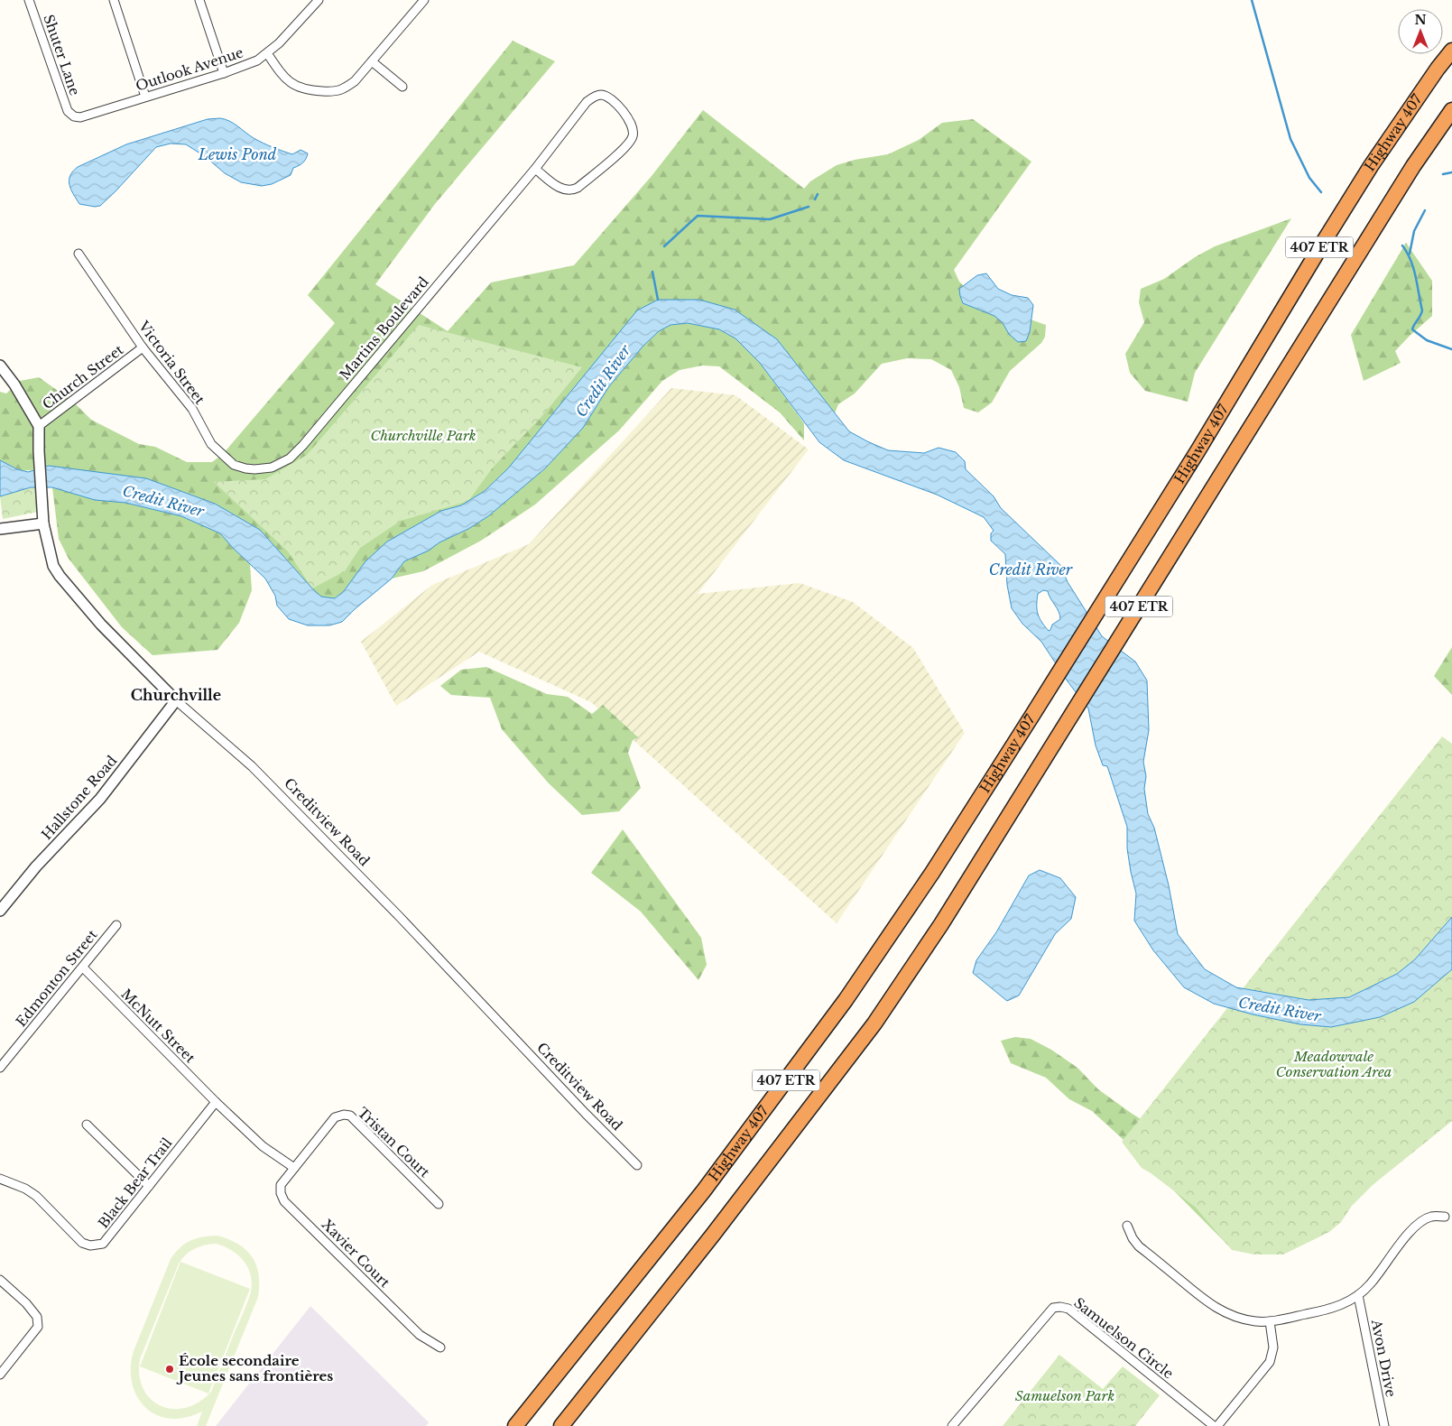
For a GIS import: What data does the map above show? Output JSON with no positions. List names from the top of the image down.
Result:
{
  "streets": {
    "highway": ["Highway 407", "407 ETR"],
    "street": [
      "Shuter Lane",
      "Outlook Avenue",
      "Martins Boulevard",
      "Victoria Street",
      "Church Street",
      "Hallstone Road",
      "Creditview Road",
      "Edmonton Street",
      "McNutt Street",
      "Tristan Court",
      "Black Bear Trail",
      "Xavier Court",
      "Samuelson Circle",
      "Avon Drive"
    ]
  },
  "crossings": [
    ["Shuter Lane", "Outlook Avenue"],
    ["Martins Boulevard", "Victoria Street"],
    ["Victoria Street", "Church Street"],
    ["Church Street", "Creditview Road"],
    ["Hallstone Road", "Creditview Road"],
    ["Edmonton Street", "McNutt Street"],
    ["McNutt Street", "Tristan Court"],
    ["McNutt Street", "Black Bear Trail"],
    ["McNutt Street", "Xavier Court"],
    ["Tristan Court", "Xavier Court"]
  ],
  "districts": ["Churchville"],
  "water": ["Lewis Pond", "Credit River"],
  "parks": ["Churchville Park", "Meadowvale Conservation Area", "Samuelson Park"],
  "places": ["École secondaire Jeunes sans frontières"],
  "north": "top"
}
